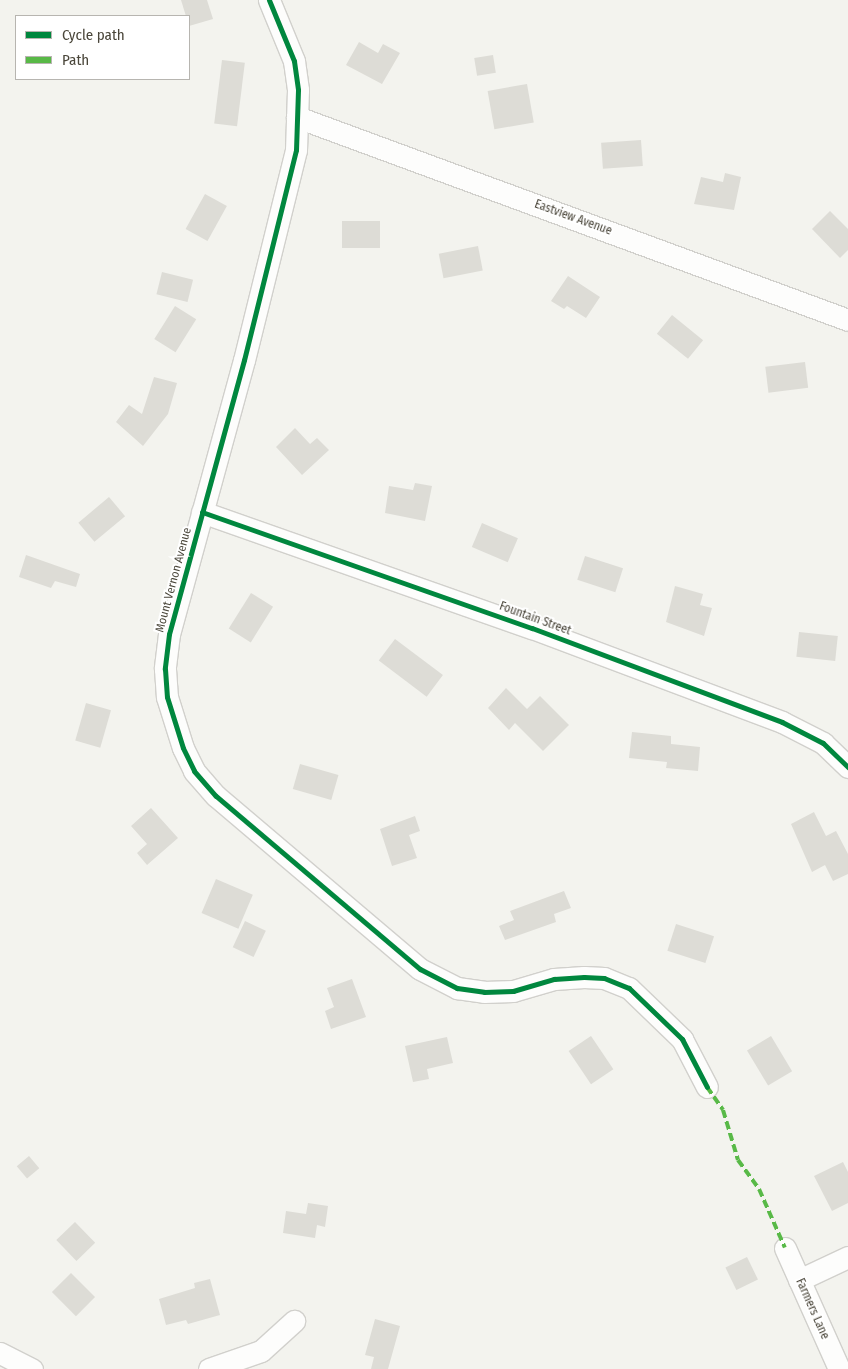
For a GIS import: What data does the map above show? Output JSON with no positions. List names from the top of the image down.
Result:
{
  "streets": {
    "street": [
      "Eastview Avenue",
      "Mount Vernon Avenue",
      "Fountain Street",
      "Farmers Lane"
    ]
  },
  "crossings": [
    ["Eastview Avenue", "Mount Vernon Avenue"],
    ["Mount Vernon Avenue", "Fountain Street"]
  ],
  "legend": ["Cycle path", "Path"]
}
